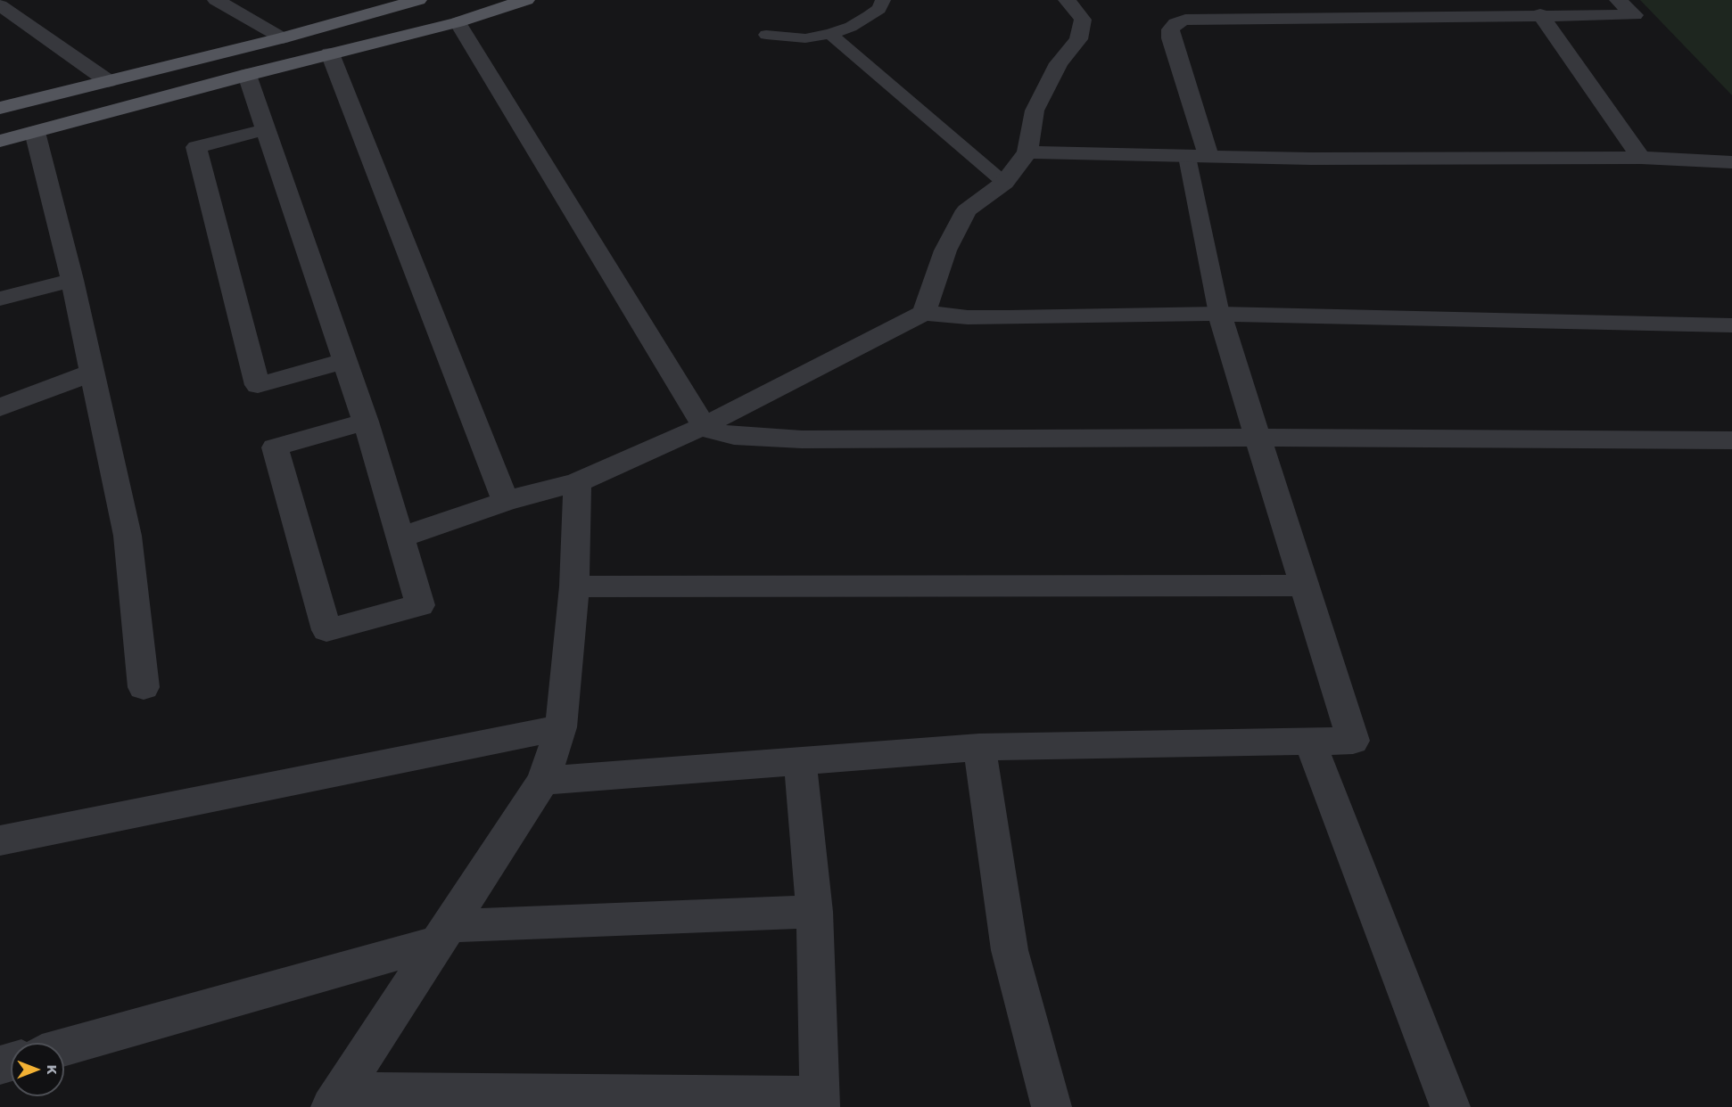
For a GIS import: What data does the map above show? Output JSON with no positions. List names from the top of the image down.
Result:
{
  "north": "right"
}
